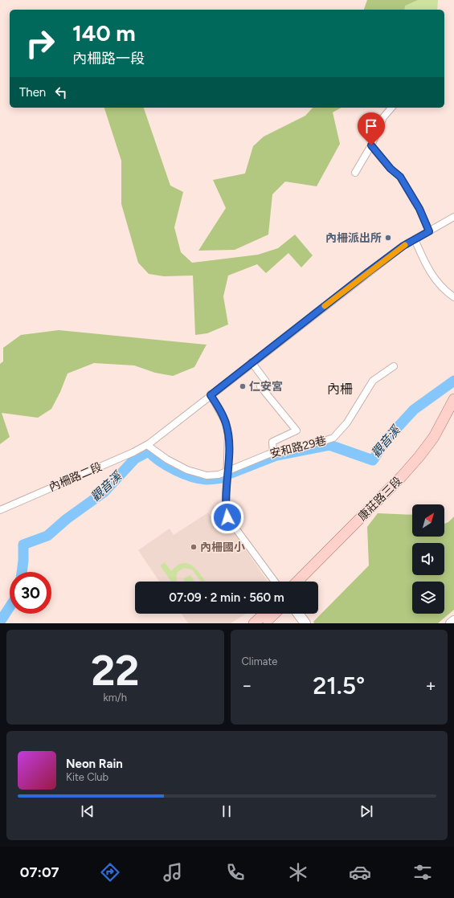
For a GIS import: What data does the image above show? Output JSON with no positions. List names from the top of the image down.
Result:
{
  "streets": {
    "main road": ["康莊路三段"],
    "street": ["安和路29巷", "內柵路二段"]
  },
  "crossings": [
    ["安和路29巷", "內柵路二段"]
  ],
  "districts": ["內柵"],
  "water": ["觀音溪"],
  "places": ["內柵派出所", "仁安宮", "內柵國小"],
  "north": "top right",
  "page": {
    "turn": ["140 m", "內柵路一段"],
    "then": "Then",
    "limit": "30",
    "trip": "07:09 · 2 min · 560 m",
    "tile": [
      ["22", "km/h"],
      "Climate"
    ],
    "heat": ["−", "21.5°", "+"],
    "song": ["Neon Rain", "Kite Club"],
    "tabs": "07:07"
  }
}
